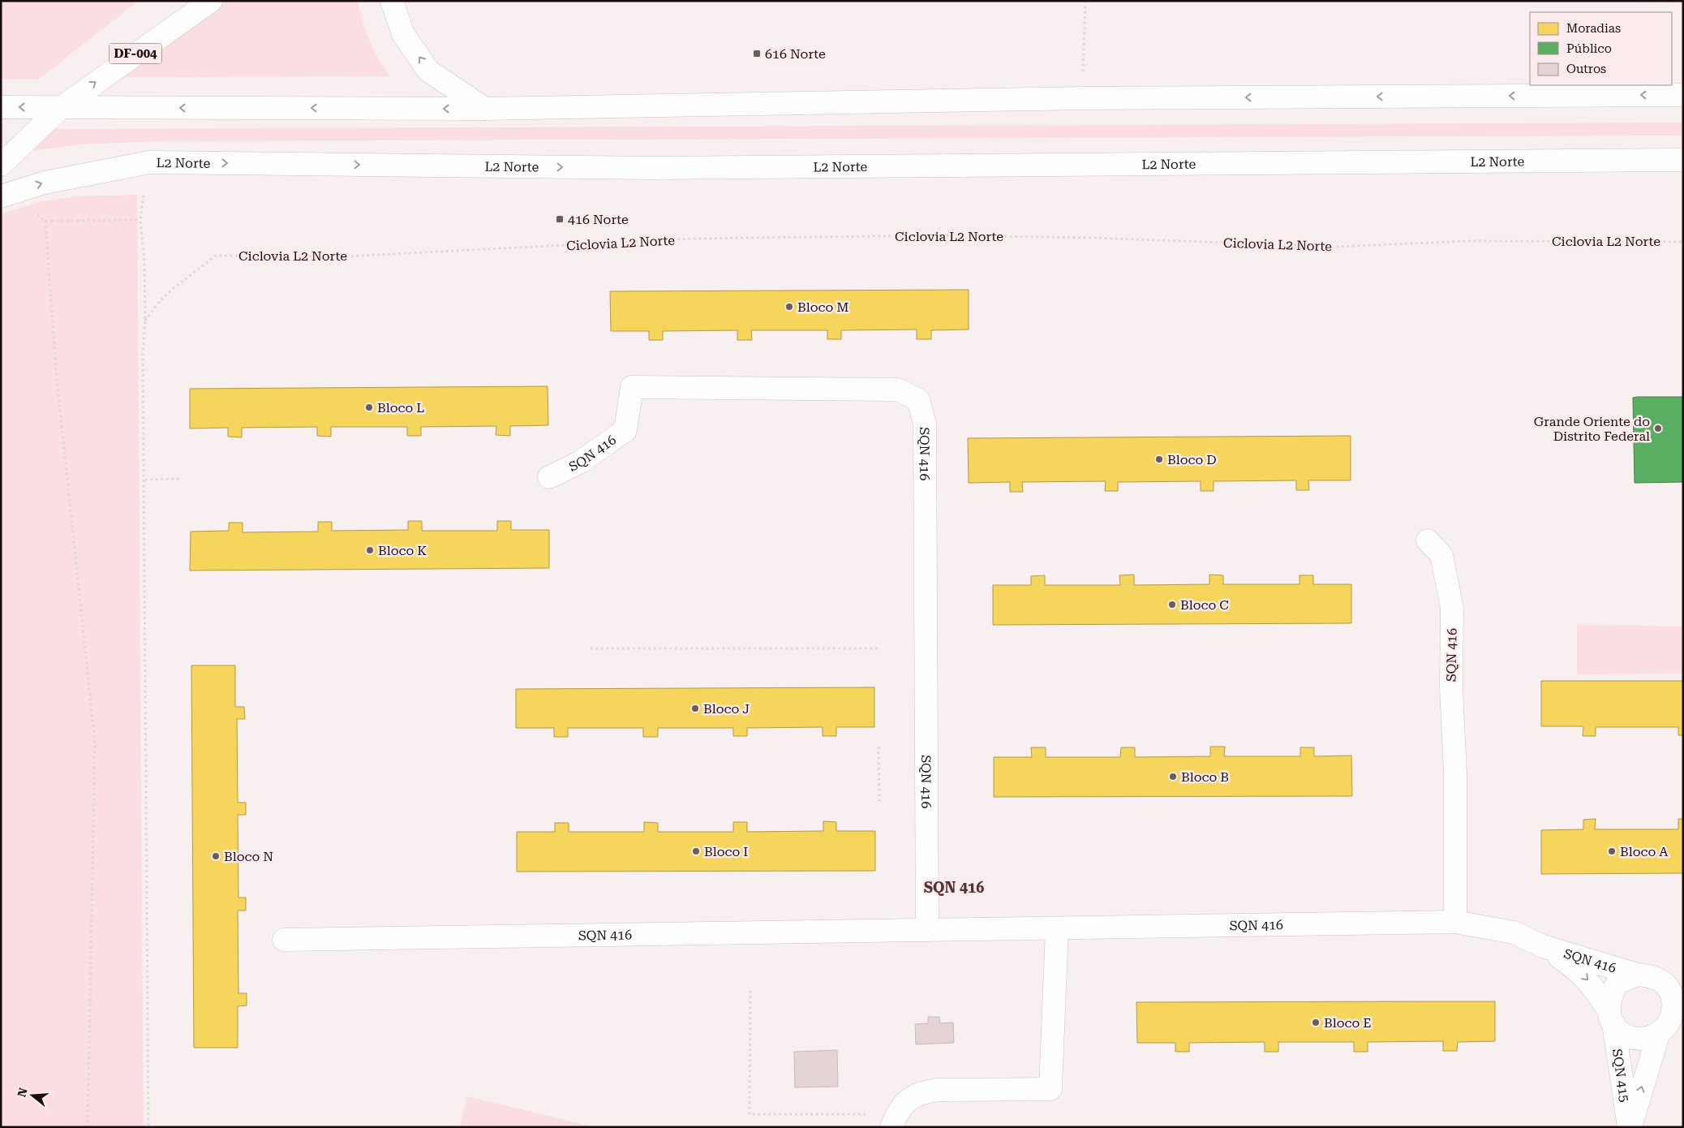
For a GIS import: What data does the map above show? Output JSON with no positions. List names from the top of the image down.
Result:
{
  "streets": {
    "main road": [
      "DF-004",
      "L2 Norte",
      "SQN 416",
      "SQN 415"
    ],
    "path": ["Ciclovia L2 Norte"]
  },
  "crossings": [
    ["SQN 416", "SQN 415"]
  ],
  "one_way": ["SQN 415"],
  "districts": ["SQN 416"],
  "places": {
    "transit": ["616 Norte", "416 Norte"],
    "other": [
      "Bloco M",
      "Bloco L",
      "Grande Oriente do Distrito Federal",
      "Bloco D",
      "Bloco K",
      "Bloco C",
      "Bloco J",
      "Bloco B",
      "Bloco I",
      "Bloco A",
      "Bloco N",
      "Bloco E"
    ]
  },
  "legend": ["Moradias", "Público", "Outros"],
  "north": "left"
}
